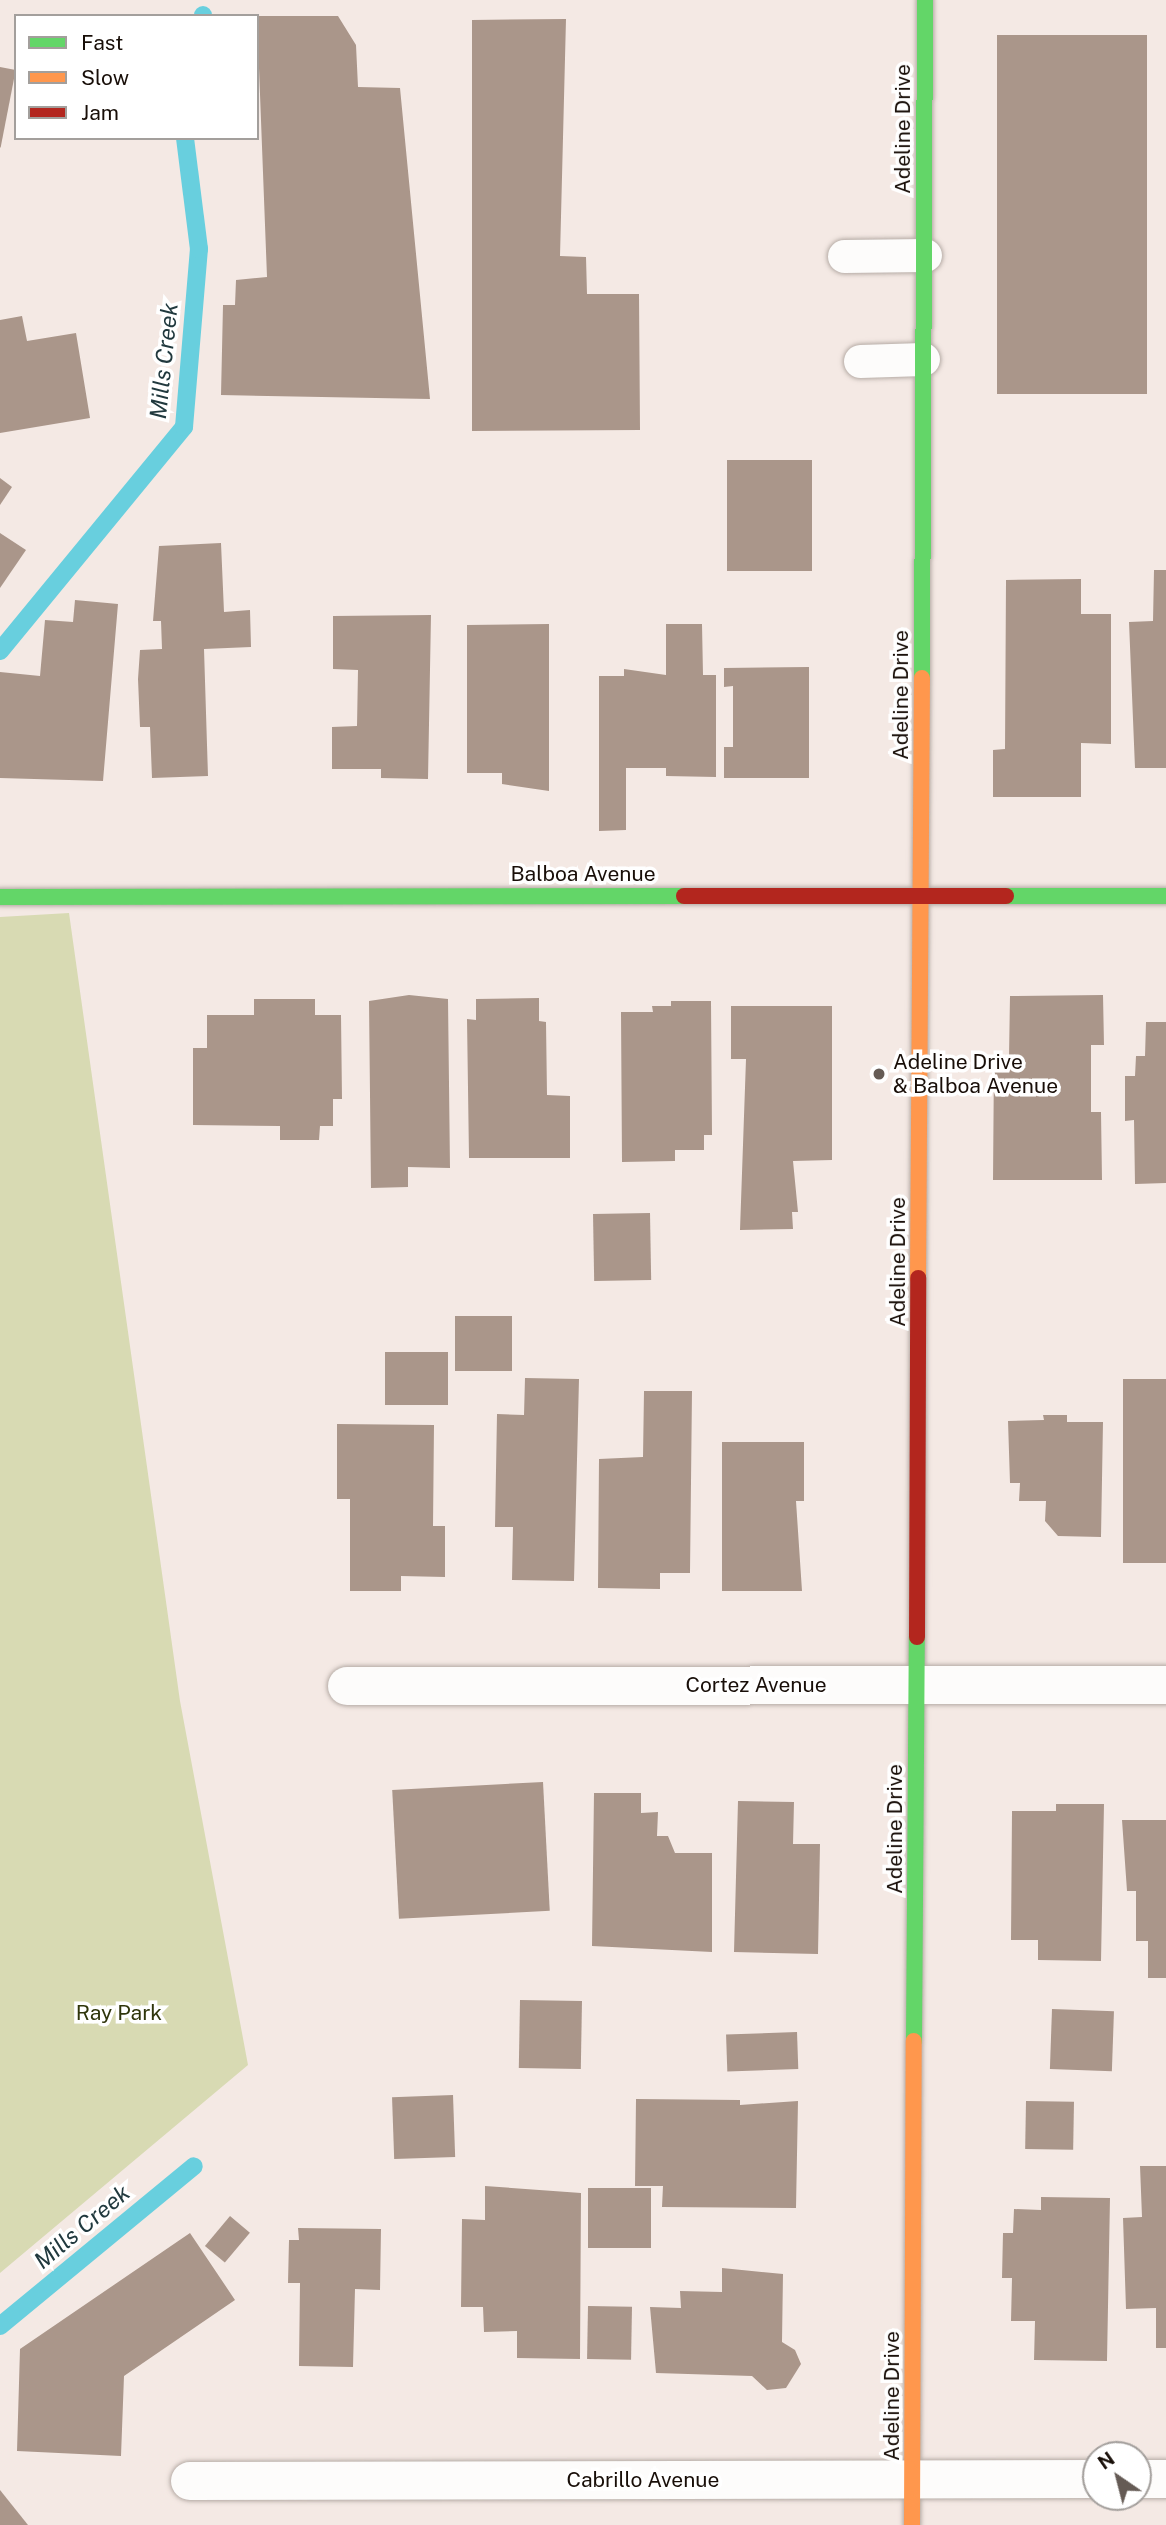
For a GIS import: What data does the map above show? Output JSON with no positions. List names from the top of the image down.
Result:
{
  "streets": {
    "street": [
      "Adeline Drive",
      "Balboa Avenue",
      "Cortez Avenue",
      "Cabrillo Avenue"
    ]
  },
  "crossings": [
    ["Adeline Drive", "Balboa Avenue"],
    ["Adeline Drive", "Cortez Avenue"],
    ["Adeline Drive", "Cabrillo Avenue"]
  ],
  "water": ["Mills Creek"],
  "parks": ["Ray Park"],
  "places": ["Adeline Drive & Balboa Avenue"],
  "legend": ["Fast", "Slow", "Jam"],
  "north": "top left"
}
